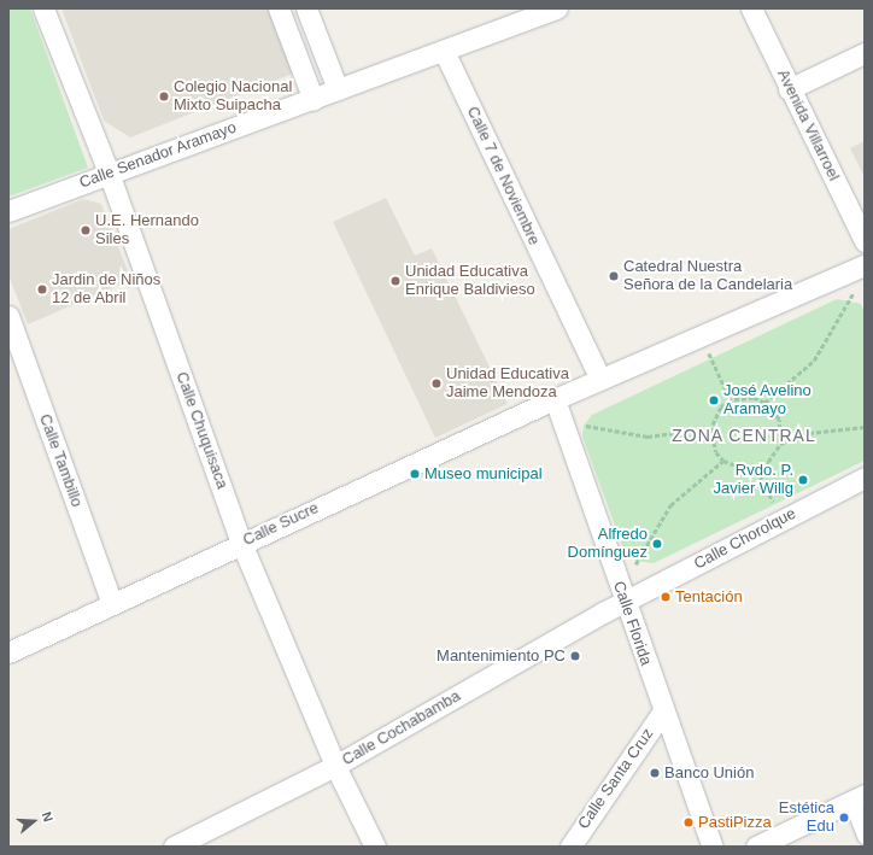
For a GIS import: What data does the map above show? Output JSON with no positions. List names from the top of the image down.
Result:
{
  "streets": {
    "street": [
      "Avenida Villarroel",
      "Calle Senador Aramayo",
      "Calle 7 de Noviembre",
      "Calle Chuquisaca",
      "Calle Tambillo",
      "Calle Sucre",
      "Calle Chorolque",
      "Calle Florida",
      "Calle Cochabamba",
      "Calle Santa Cruz"
    ]
  },
  "crossings": [
    ["Calle Senador Aramayo", "Calle 7 de Noviembre"],
    ["Calle Senador Aramayo", "Calle Chuquisaca"],
    ["Calle 7 de Noviembre", "Calle Sucre"],
    ["Calle Chuquisaca", "Calle Sucre"],
    ["Calle Chuquisaca", "Calle Cochabamba"],
    ["Calle Tambillo", "Calle Sucre"],
    ["Calle Sucre", "Calle Florida"],
    ["Calle Chorolque", "Calle Florida"],
    ["Calle Chorolque", "Calle Cochabamba"],
    ["Calle Florida", "Calle Cochabamba"],
    ["Calle Florida", "Calle Santa Cruz"]
  ],
  "districts": ["ZONA CENTRAL"],
  "places": [
    "Colegio Nacional Mixto Suipacha",
    "U.E. Hernando Siles",
    "Catedral Nuestra Señora de la Candelaria",
    "Unidad Educativa Enrique Baldivieso",
    "Jardin de Niños 12 de Abril",
    "Unidad Educativa Jaime Mendoza",
    "José Avelino Aramayo",
    "Museo municipal",
    "Rvdo. P. Javier Willg",
    "Alfredo Domínguez",
    "Tentación",
    "Mantenimiento PC",
    "Banco Unión",
    "Estética Edu",
    "PastiPizza"
  ],
  "north": "right"
}
